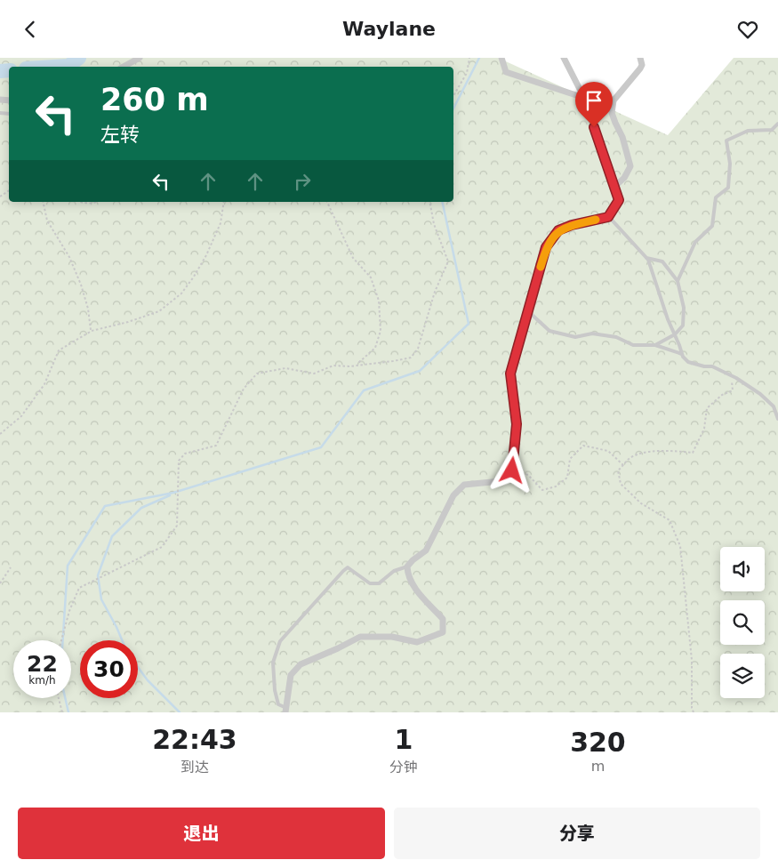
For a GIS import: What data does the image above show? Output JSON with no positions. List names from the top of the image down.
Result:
{
  "page": {
    "header": "Waylane",
    "turn": ["260 m", "左转"],
    "speed": "22 km/h",
    "limit": "30",
    "eta": [
      "22:43",
      "到达",
      "1",
      "分钟",
      "320",
      "m"
    ],
    "buttons": ["退出", "分享"]
  }
}
